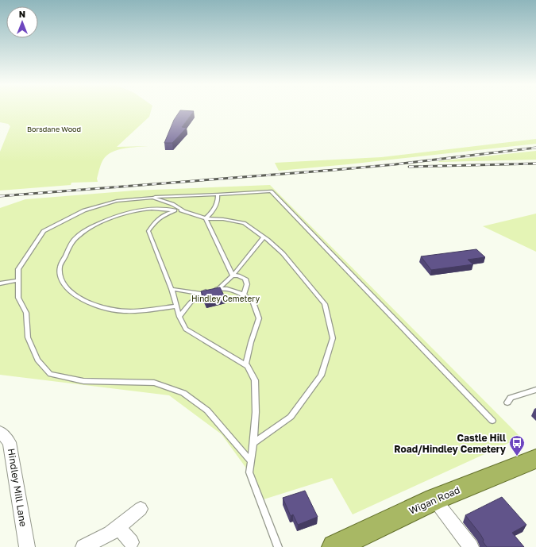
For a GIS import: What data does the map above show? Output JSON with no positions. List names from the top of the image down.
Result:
{
  "streets": {
    "highway": ["Wigan Road"],
    "street": ["Hindley Mill Lane"]
  },
  "parks": ["Borsdane Wood", "Hindley Cemetery"],
  "places": {
    "bus stop": ["Castle Hill Road/Hindley Cemetery"]
  },
  "north": "top"
}
